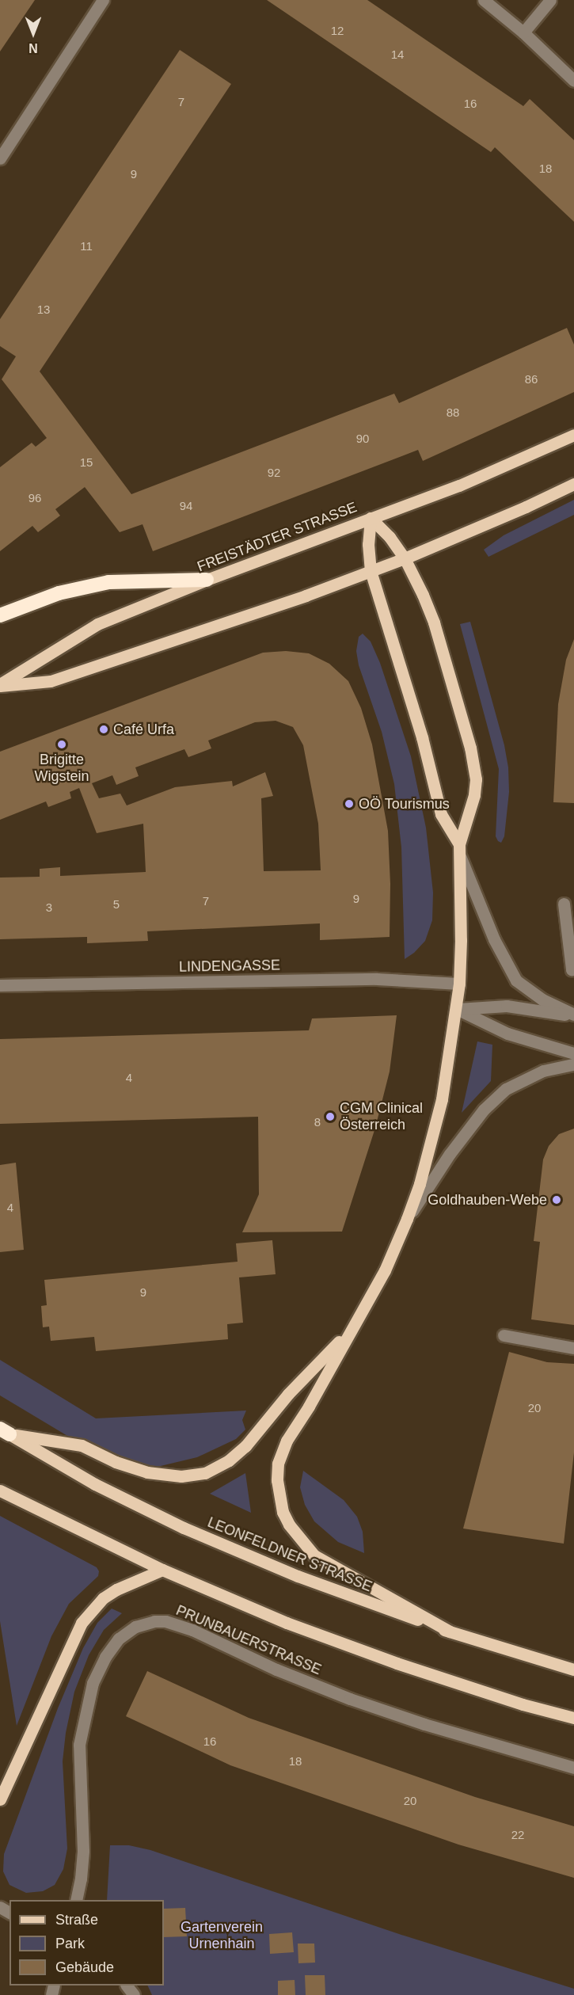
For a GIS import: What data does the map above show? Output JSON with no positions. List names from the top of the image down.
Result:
{
  "streets": {
    "main road": ["FREISTÄDTER STRASSE", "LEONFELDNER STRASSE"],
    "street": ["LINDENGASSE", "PRUNBAUERSTRASSE"]
  },
  "parks": ["Gartenverein Urnenhain"],
  "places": [
    "Café Urfa",
    "Brigitte Wigstein",
    "OÖ Tourismus",
    "CGM Clinical Österreich",
    "Goldhauben-Webe"
  ],
  "house_numbers": [
    "12",
    "14",
    "7",
    "16",
    "18",
    "9",
    "11",
    "13",
    "86",
    "88",
    "90",
    "15",
    "92",
    "96",
    "94",
    "9",
    "7",
    "5",
    "3",
    "4",
    "8",
    "4",
    "9",
    "20",
    "16",
    "18",
    "20",
    "22"
  ],
  "legend": ["Straße", "Park", "Gebäude"],
  "north": "bottom"
}
